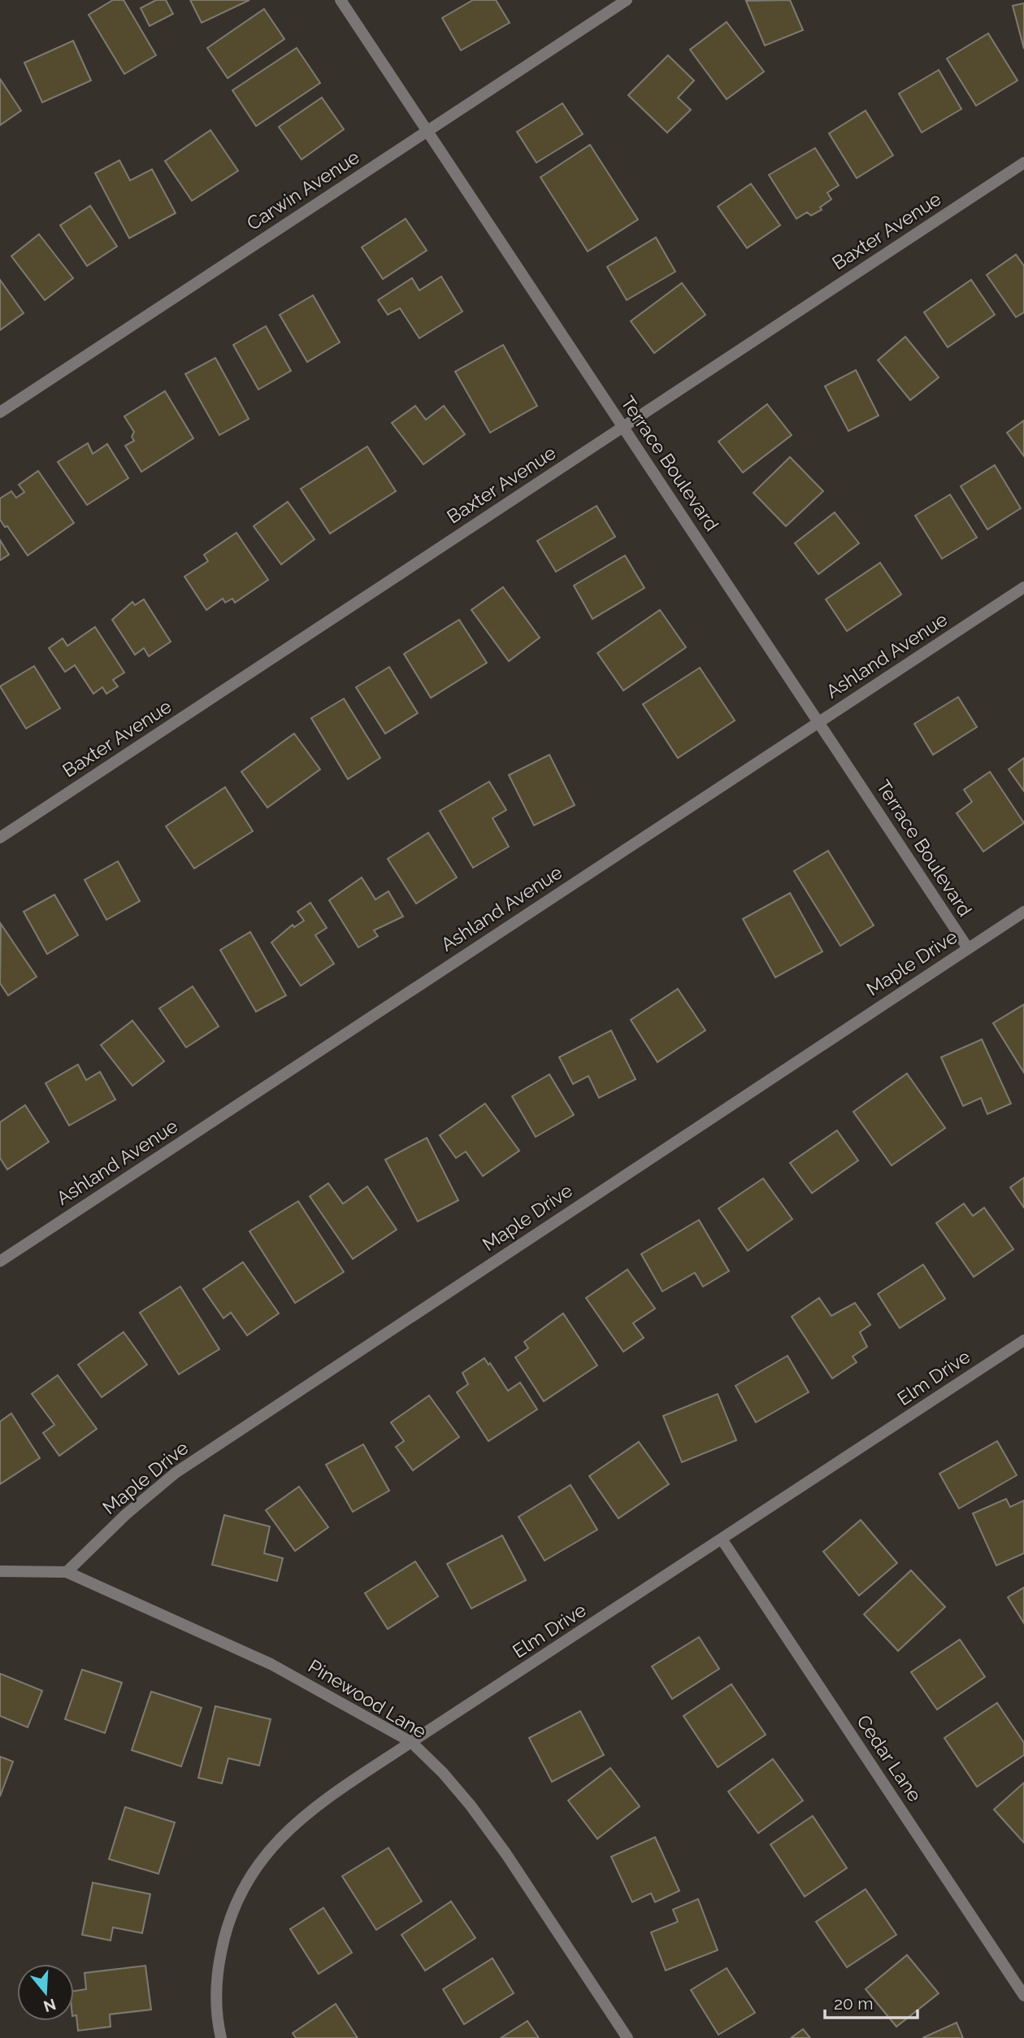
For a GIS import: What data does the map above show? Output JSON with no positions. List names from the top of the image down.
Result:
{
  "streets": {
    "street": [
      "Carwin Avenue",
      "Baxter Avenue",
      "Terrace Boulevard",
      "Ashland Avenue",
      "Maple Drive",
      "Elm Drive",
      "Pinewood Lane",
      "Cedar Lane"
    ]
  },
  "crossings": [
    ["Carwin Avenue", "Terrace Boulevard"],
    ["Baxter Avenue", "Terrace Boulevard"],
    ["Terrace Boulevard", "Ashland Avenue"],
    ["Terrace Boulevard", "Maple Drive"],
    ["Maple Drive", "Pinewood Lane"],
    ["Elm Drive", "Pinewood Lane"],
    ["Elm Drive", "Cedar Lane"]
  ],
  "scale_bar": "20 m",
  "north": "bottom"
}
